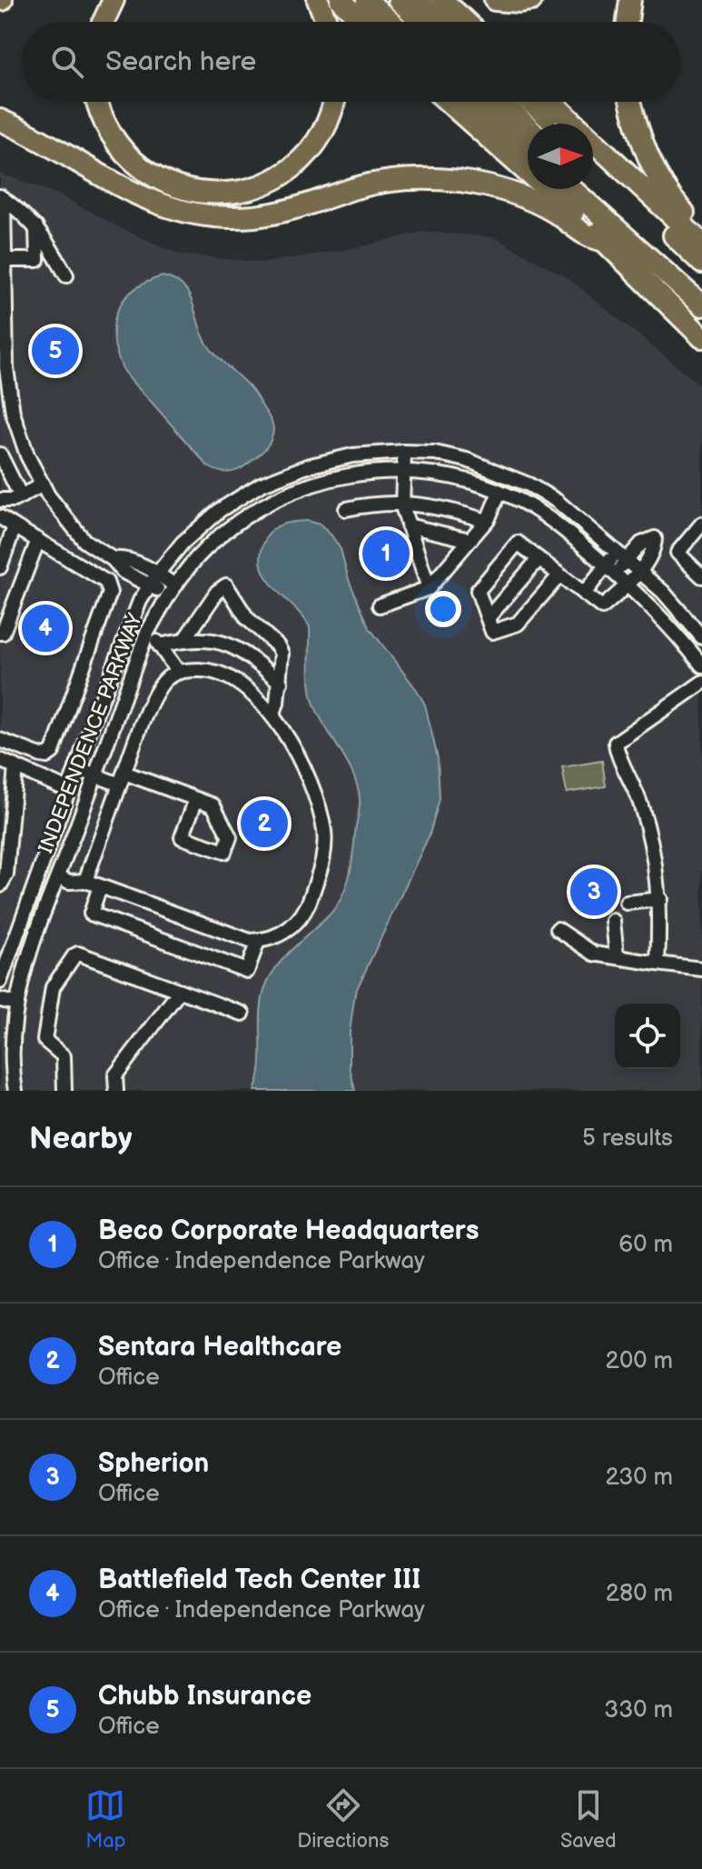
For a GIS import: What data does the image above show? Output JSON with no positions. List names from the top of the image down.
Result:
{
  "streets": {
    "street": ["INDEPENDENCE PARKWAY"]
  },
  "north": "right",
  "page": {
    "search": "Search here",
    "pins": [
      "5",
      "1",
      "4",
      "2",
      "3"
    ],
    "heading": ["Nearby", "5 results"],
    "list": [
      {
        "mark": "1",
        "name": "Beco Corporate Headquarters",
        "note": "Office · Independence Parkway",
        "value": "60 m"
      },
      {
        "mark": "2",
        "name": "Sentara Healthcare",
        "note": "Office",
        "value": "200 m"
      },
      {
        "mark": "3",
        "name": "Spherion",
        "note": "Office",
        "value": "230 m"
      },
      {
        "mark": "4",
        "name": "Battlefield Tech Center III",
        "note": "Office · Independence Parkway",
        "value": "280 m"
      },
      {
        "mark": "5",
        "name": "Chubb Insurance",
        "note": "Office",
        "value": "330 m"
      }
    ],
    "nav": ["Map", "Directions", "Saved"]
  }
}
